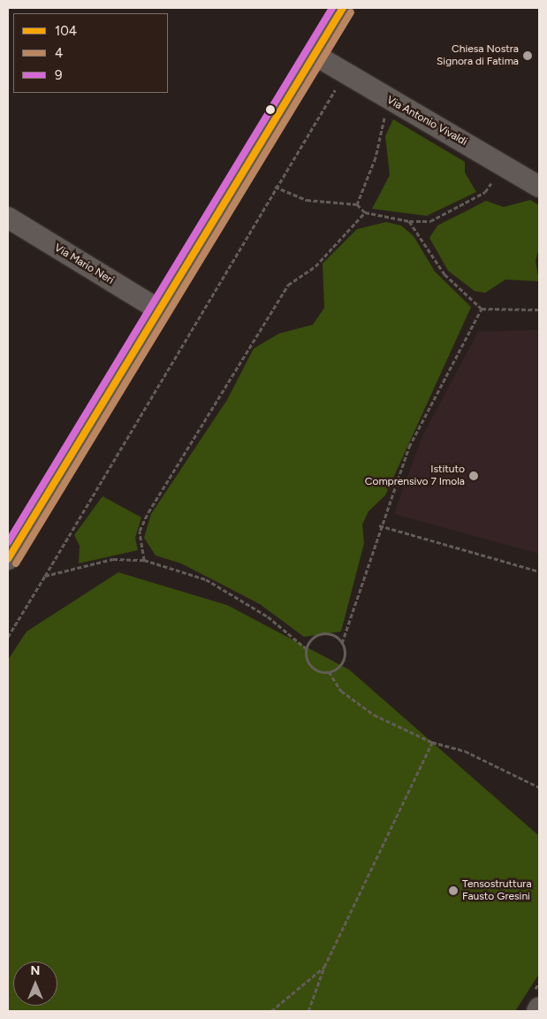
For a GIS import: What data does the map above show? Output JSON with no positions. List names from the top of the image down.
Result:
{
  "streets": {
    "street": ["Via Antonio Vivaldi", "Via Mario Neri"]
  },
  "places": ["Chiesa Nostra Signora di Fatima", "Istituto Comprensivo 7 Imola", "Tensostruttura Fausto Gresini"],
  "lines": ["transit line 104", "transit line 9", "transit line 4"],
  "legend": ["104", "4", "9"],
  "north": "top"
}
